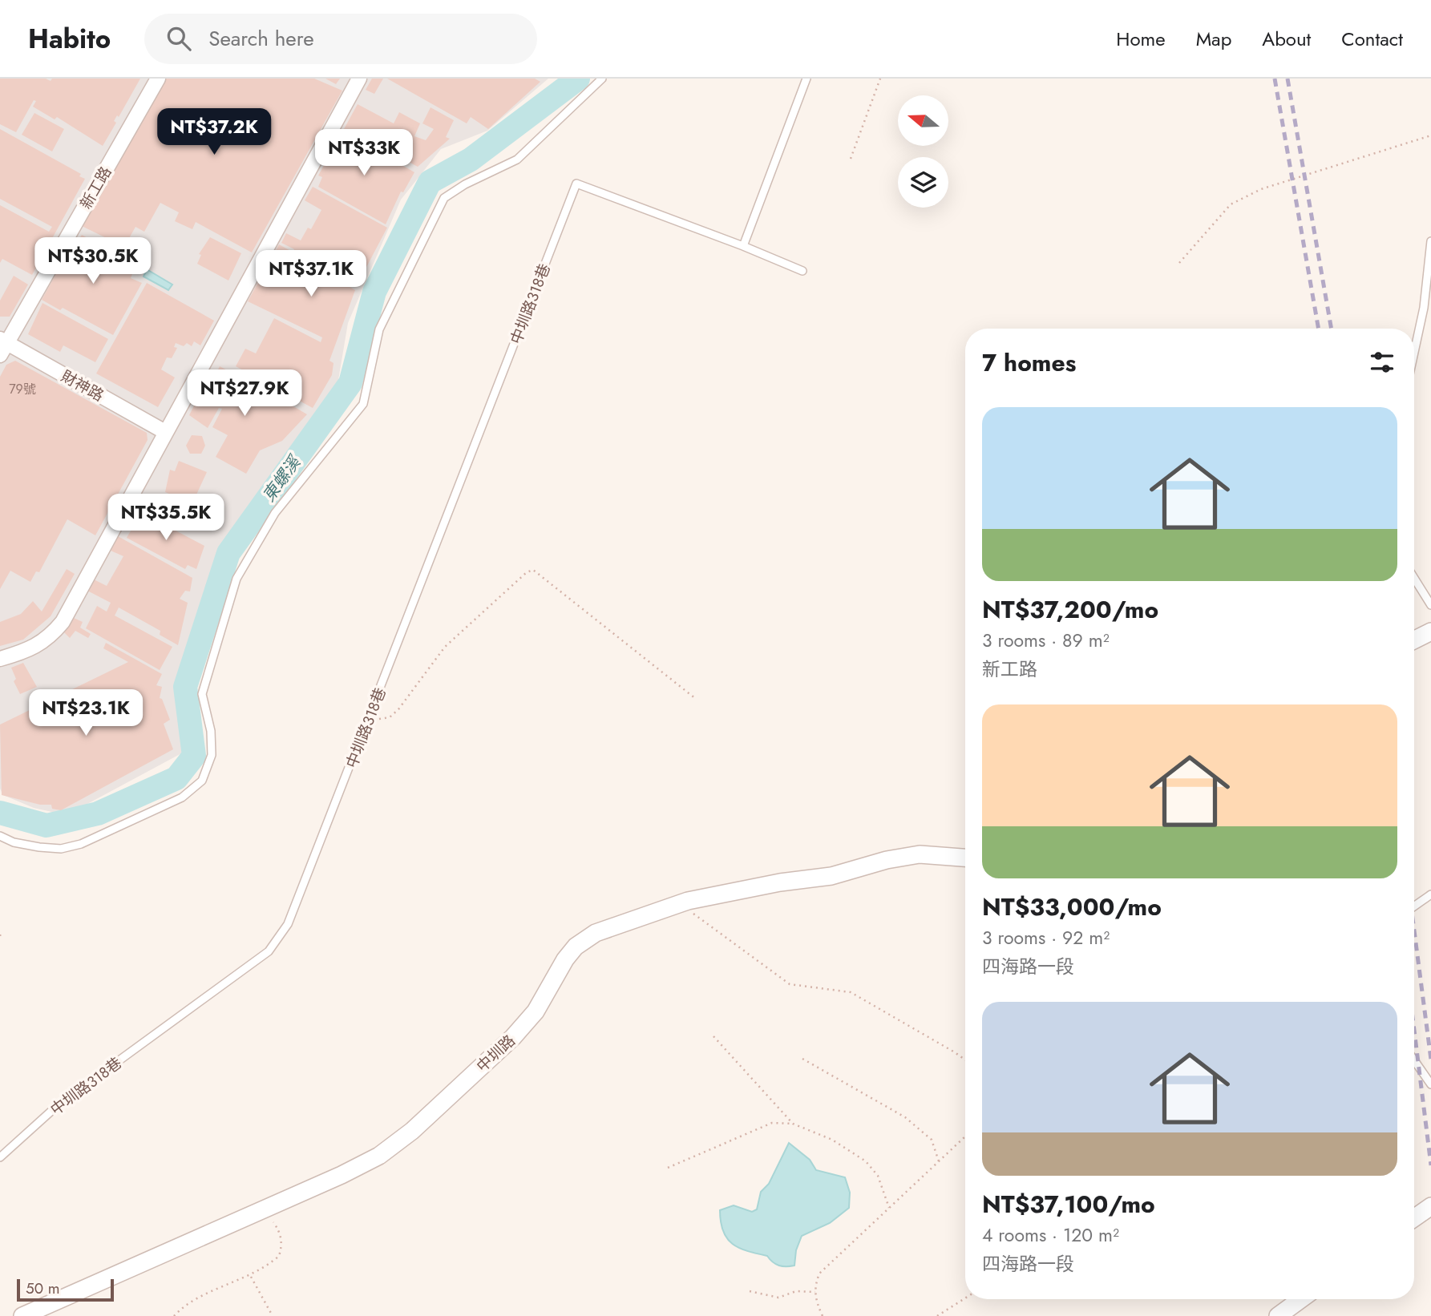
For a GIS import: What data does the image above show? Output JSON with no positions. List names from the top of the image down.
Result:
{
  "streets": {
    "street": ["新工路", "財神路", "中圳路"],
    "lane": ["中圳路318巷"]
  },
  "crossings": [
    ["新工路", "財神路"]
  ],
  "water": ["東螺溪"],
  "house_numbers": ["79號"],
  "scale_bar": "50 m",
  "north": "left",
  "page": {
    "header": "Habito",
    "search": "Search here",
    "nav": [
      "Home",
      "Map",
      "About",
      "Contact"
    ],
    "price": [
      "NT$37.2K",
      "NT$33K",
      "NT$30.5K",
      "NT$37.1K",
      "NT$27.9K",
      "NT$35.5K",
      "NT$23.1K"
    ],
    "heading": "7 homes",
    "list": [
      {
        "name": "NT$37,200/mo",
        "note": "3 rooms · 89 m² · 新工路"
      },
      {
        "name": "NT$33,000/mo",
        "note": "3 rooms · 92 m² · 四海路一段"
      },
      {
        "name": "NT$37,100/mo",
        "note": "4 rooms · 120 m² · 四海路一段"
      }
    ],
    "scale": "50 m"
  }
}
